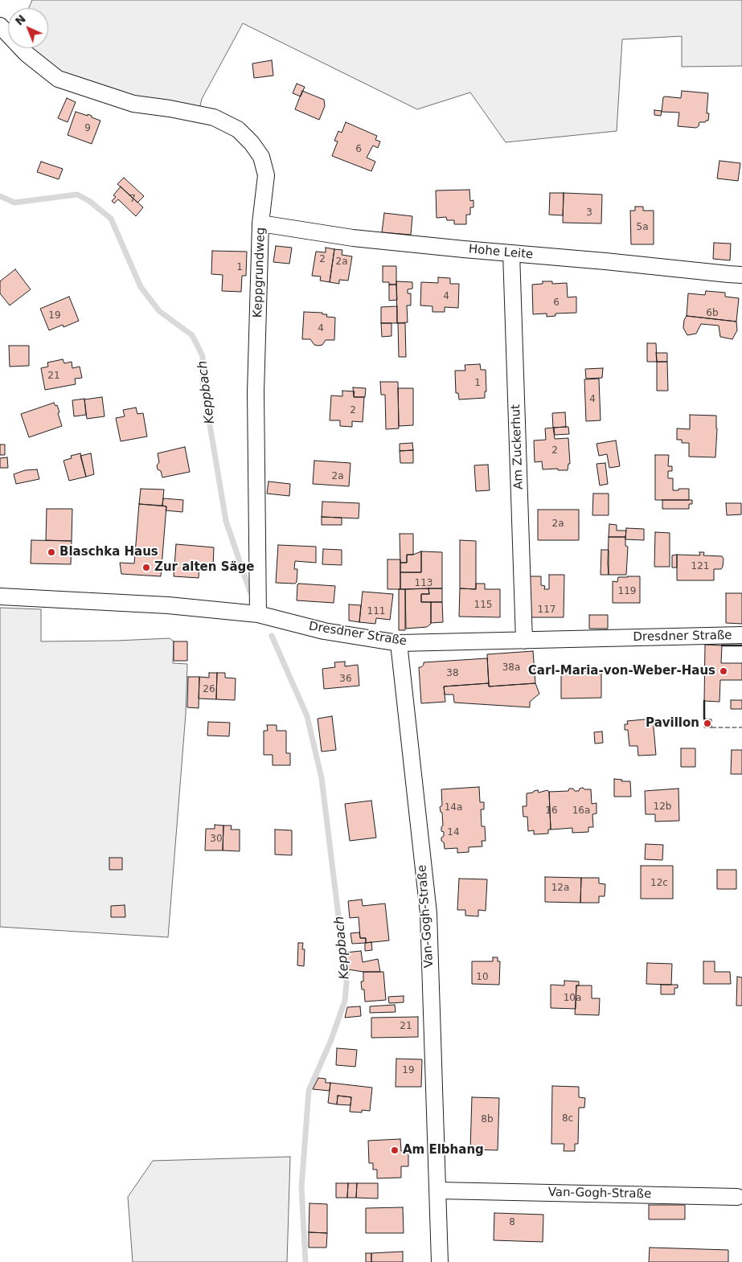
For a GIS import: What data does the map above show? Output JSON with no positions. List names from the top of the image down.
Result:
{
  "streets": {
    "street": [
      "Hohe Leite",
      "Keppgrundweg",
      "Am Zuckerhut",
      "Dresdner Straße",
      "Van-Gogh-Straße"
    ]
  },
  "crossings": [
    ["Hohe Leite", "Keppgrundweg"],
    ["Hohe Leite", "Am Zuckerhut"],
    ["Keppgrundweg", "Dresdner Straße"],
    ["Am Zuckerhut", "Dresdner Straße"],
    ["Dresdner Straße", "Van-Gogh-Straße"]
  ],
  "water": ["Keppbach"],
  "places": [
    "Blaschka Haus",
    "Zur alten Säge",
    "Carl-Maria-von-Weber-Haus",
    "Pavillon",
    "Am Elbhang"
  ],
  "house_numbers": [
    "9",
    "6",
    "7",
    "3",
    "5a",
    "2",
    "2a",
    "1",
    "4",
    "6",
    "6b",
    "19",
    "4",
    "21",
    "1",
    "4",
    "2",
    "2",
    "2a",
    "2a",
    "121",
    "113",
    "119",
    "115",
    "117",
    "111",
    "38a",
    "38",
    "36",
    "26",
    "12b",
    "14a",
    "16",
    "16a",
    "14",
    "30",
    "12c",
    "12a",
    "10",
    "10a",
    "21",
    "19",
    "8c",
    "8b",
    "8"
  ],
  "north": "top left"
}
